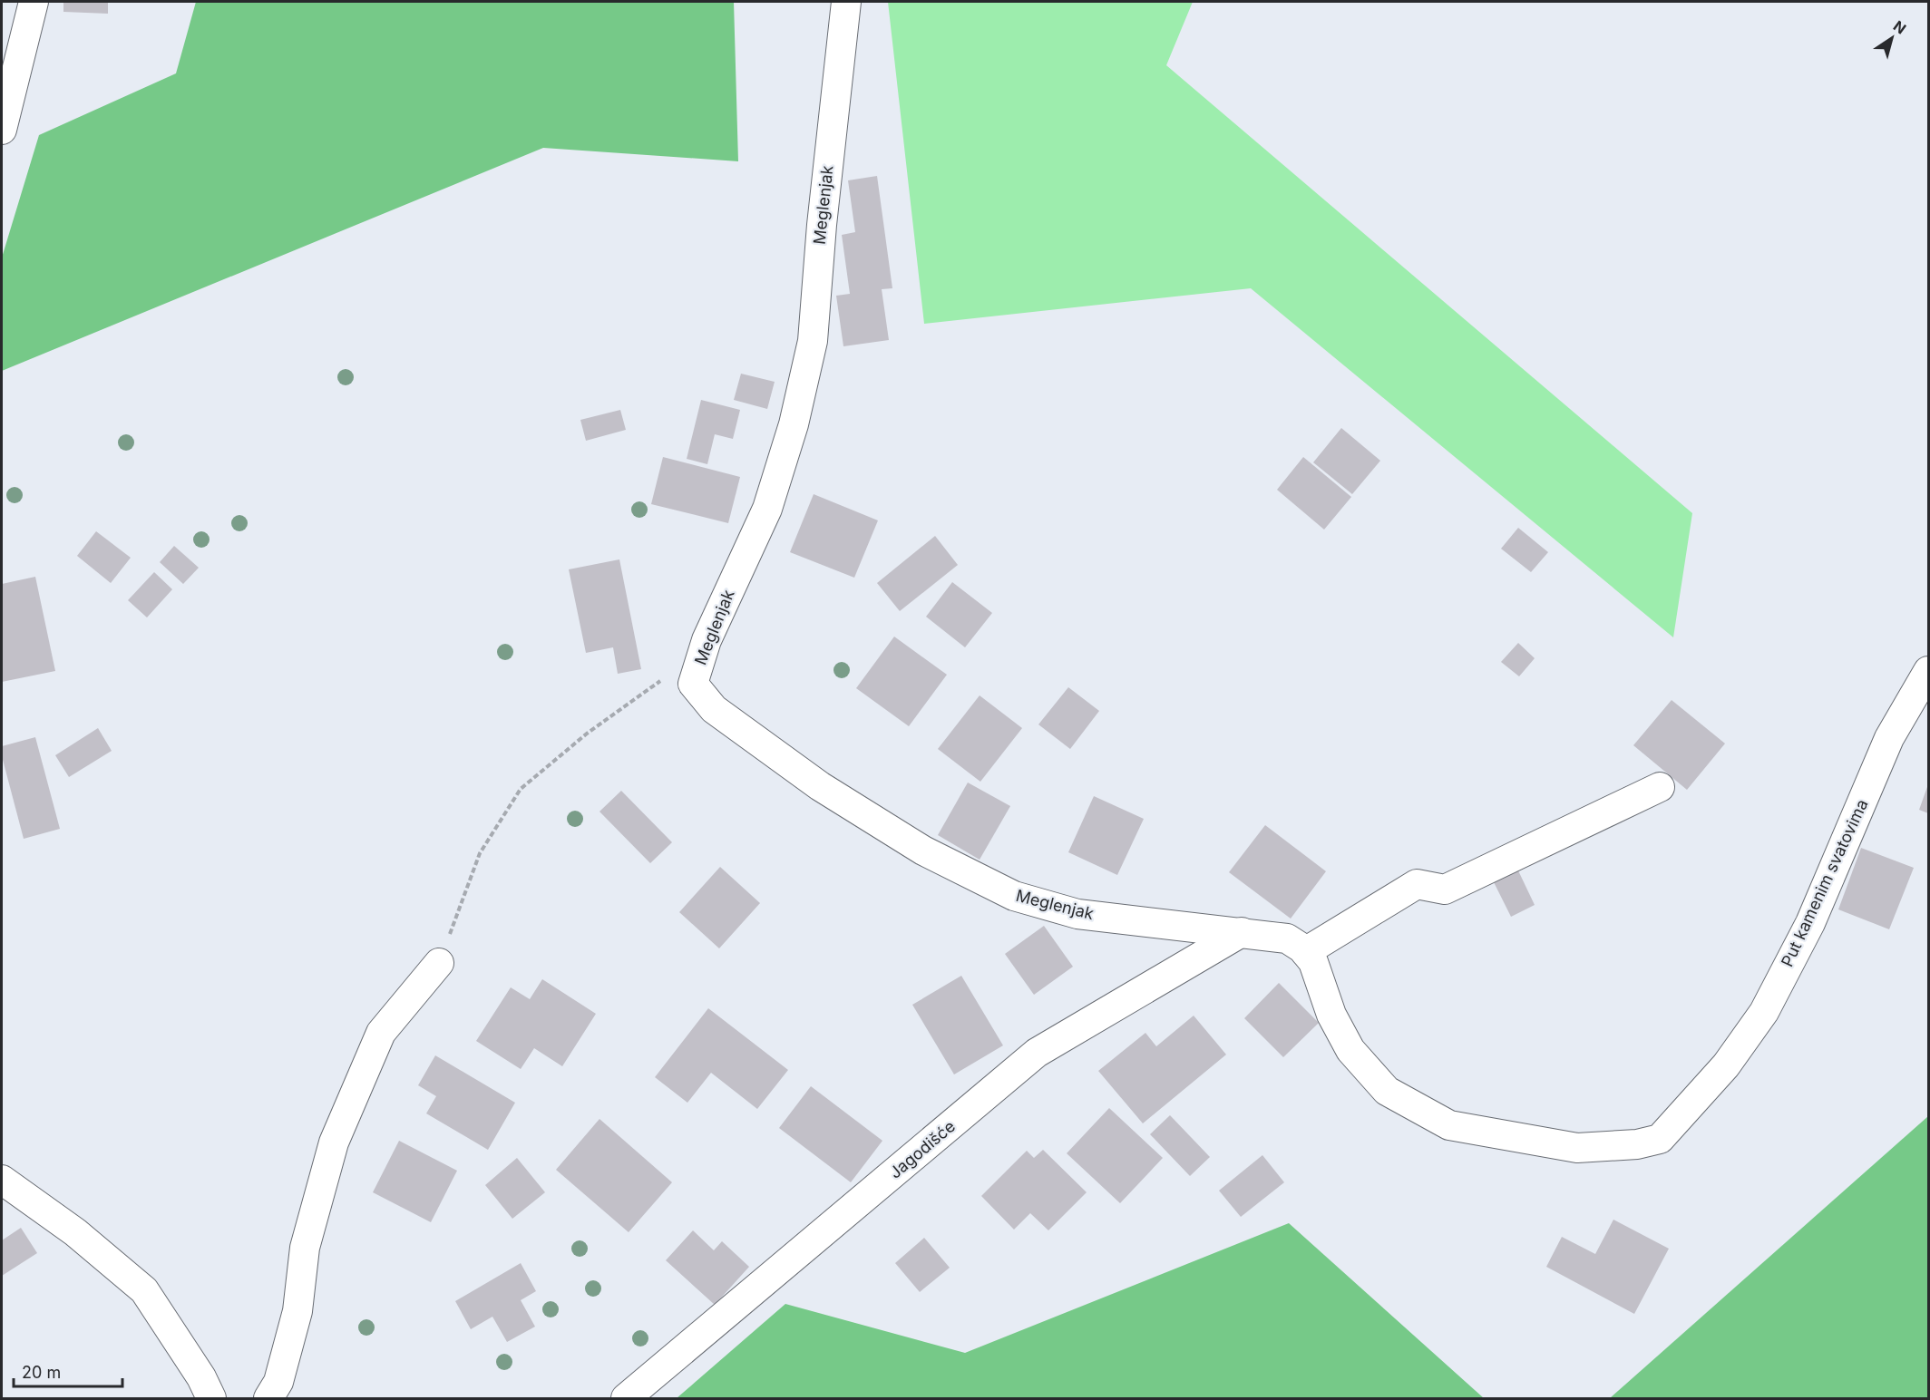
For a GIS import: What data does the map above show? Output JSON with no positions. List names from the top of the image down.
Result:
{
  "streets": {
    "street": ["Meglenjak", "Put kamenim svatovima", "Jagodišće"]
  },
  "crossings": [
    ["Meglenjak", "Put kamenim svatovima"],
    ["Meglenjak", "Jagodišće"],
    ["Put kamenim svatovima", "Jagodišće"]
  ],
  "scale_bar": "20 m",
  "north": "top right"
}
